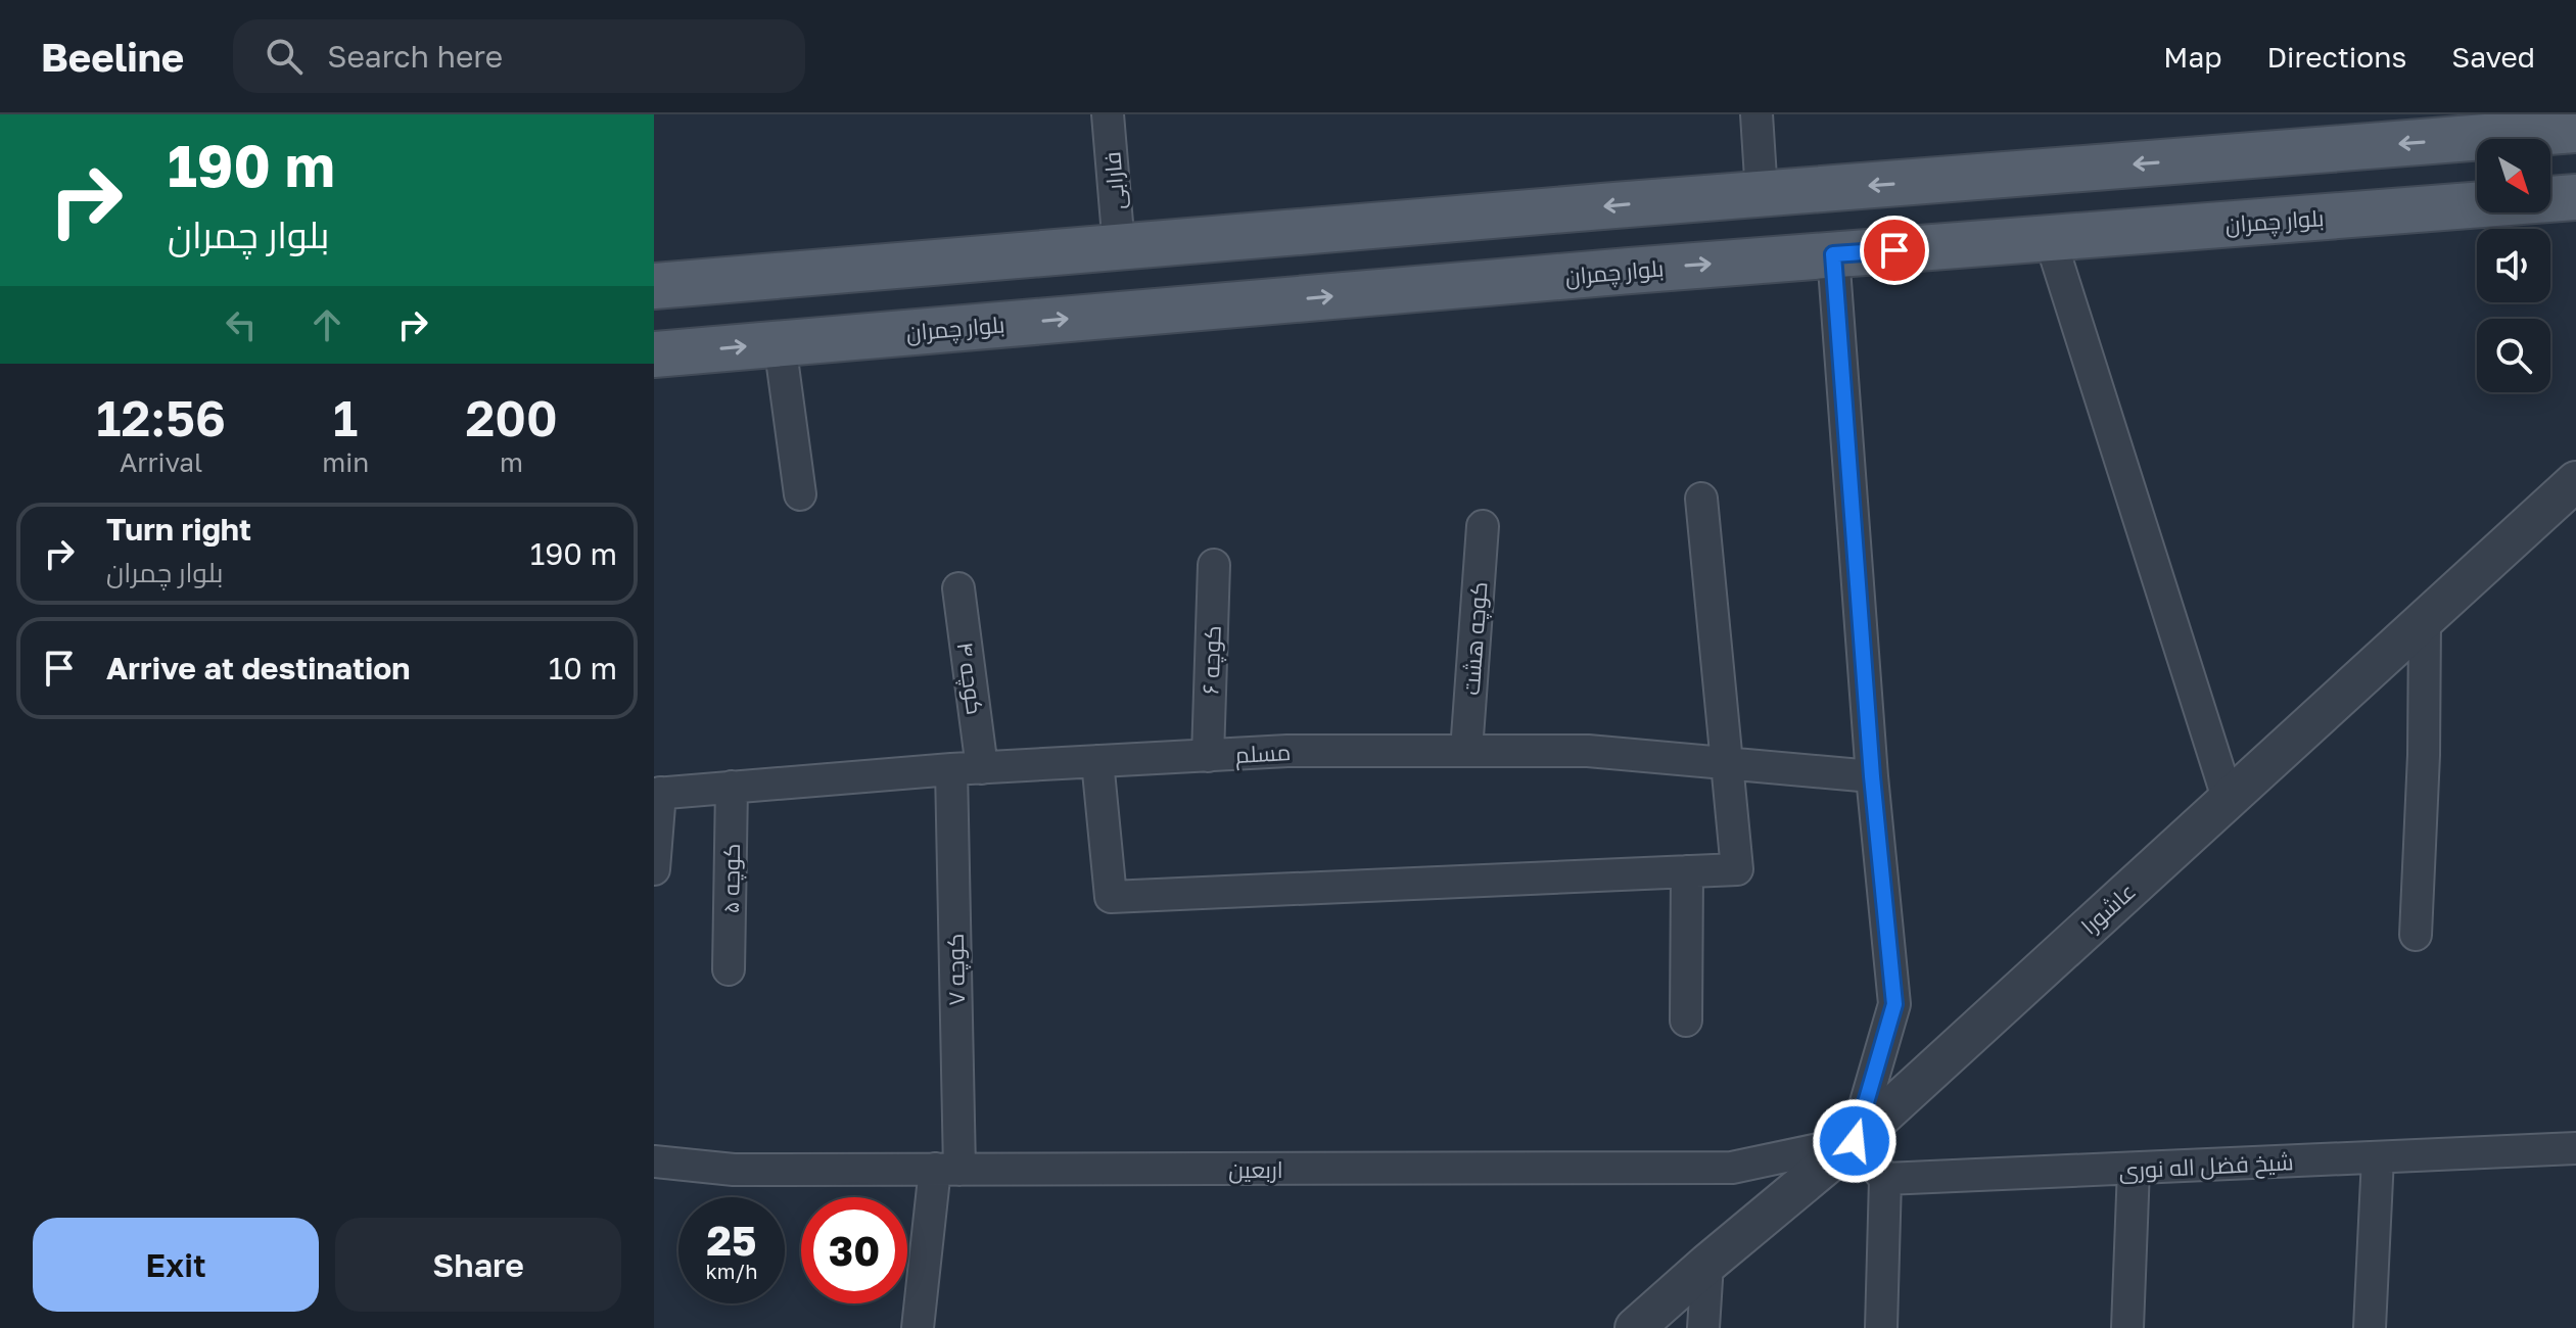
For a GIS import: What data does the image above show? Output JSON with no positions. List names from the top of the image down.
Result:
{
  "streets": {
    "main road": ["بلوار چمران"],
    "street": [
      "فارابی",
      "کوچه هشت",
      "کوچه ۶",
      "کوچه ۴",
      "مسلم",
      "کوچه ۵",
      "عاشورا",
      "کوچه ۷",
      "شیخ فضل اله نوری",
      "اربعین"
    ]
  },
  "crossings": [
    ["کوچه هشت", "مسلم"],
    ["کوچه ۶", "مسلم"],
    ["کوچه ۴", "مسلم"],
    ["مسلم", "کوچه ۵"],
    ["مسلم", "کوچه ۷"],
    ["عاشورا", "اربعین"],
    ["کوچه ۷", "اربعین"]
  ],
  "north": "bottom right",
  "page": {
    "header": "Beeline",
    "search": "Search here",
    "nav": ["Map", "Directions", "Saved"],
    "turn": ["190 m", "بلوار چمران"],
    "eta": [
      "12:56",
      "Arrival",
      "1",
      "min",
      "200",
      "m"
    ],
    "list": [
      {
        "name": "Turn right",
        "note": "بلوار چمران",
        "value": "190 m"
      },
      {
        "name": "Arrive at destination",
        "value": "10 m"
      }
    ],
    "speed": "25 km/h",
    "limit": "30",
    "buttons": ["Exit", "Share"]
  }
}
